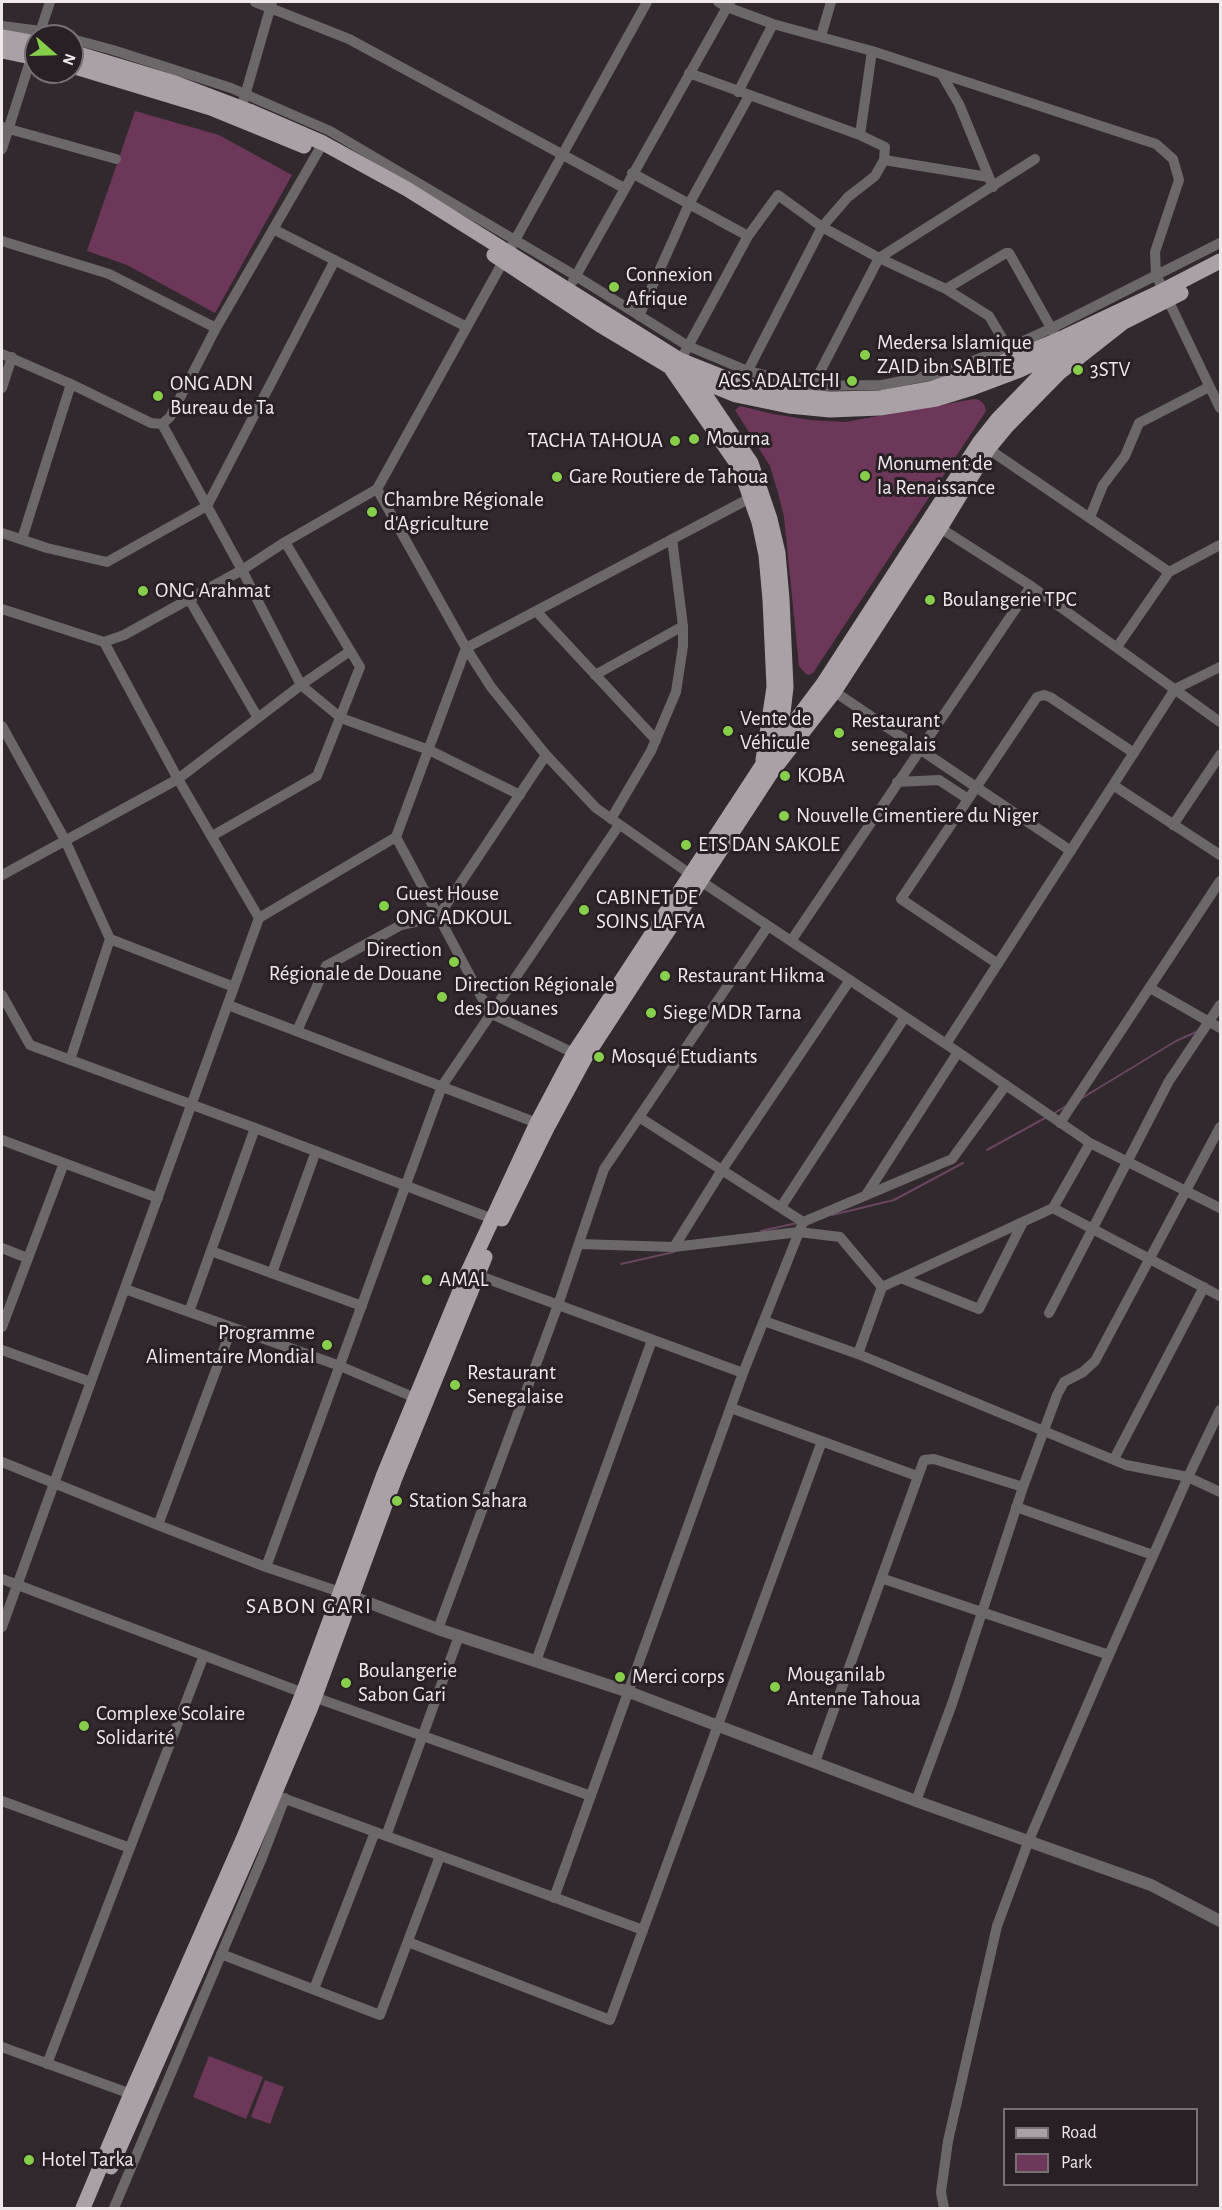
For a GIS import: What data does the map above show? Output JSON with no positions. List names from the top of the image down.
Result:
{
  "districts": ["SABON GARI"],
  "places": [
    "Connexion Afrique",
    "Medersa Islamique ZAID ibn SABITE",
    "3STV",
    "ACS ADALTCHI",
    "ONG ADN Bureau de Ta",
    "Mourna",
    "TACHA TAHOUA",
    "Monument de la Renaissance",
    "Gare Routiere de Tahoua",
    "Chambre Régionale d'Agriculture",
    "ONG Arahmat",
    "Boulangerie TPC",
    "Vente de Véhicule",
    "Restaurant senegalais",
    "KOBA",
    "Nouvelle Cimentiere du Niger",
    "ETS DAN SAKOLE",
    "Guest House ONG ADKOUL",
    "CABINET DE SOINS LAFYA",
    "Direction Régionale de Douane",
    "Restaurant Hikma",
    "Direction Régionale des Douanes",
    "Siege MDR Tarna",
    "Mosqué Etudiants",
    "AMAL",
    "Programme Alimentaire Mondial",
    "Restaurant Senegalaise",
    "Station Sahara",
    "Merci corps",
    "Boulangerie Sabon Gari",
    "Mouganilab Antenne Tahoua",
    "Complexe Scolaire Solidarité",
    "Hotel Tarka"
  ],
  "legend": ["Road", "Park"],
  "north": "right"
}
